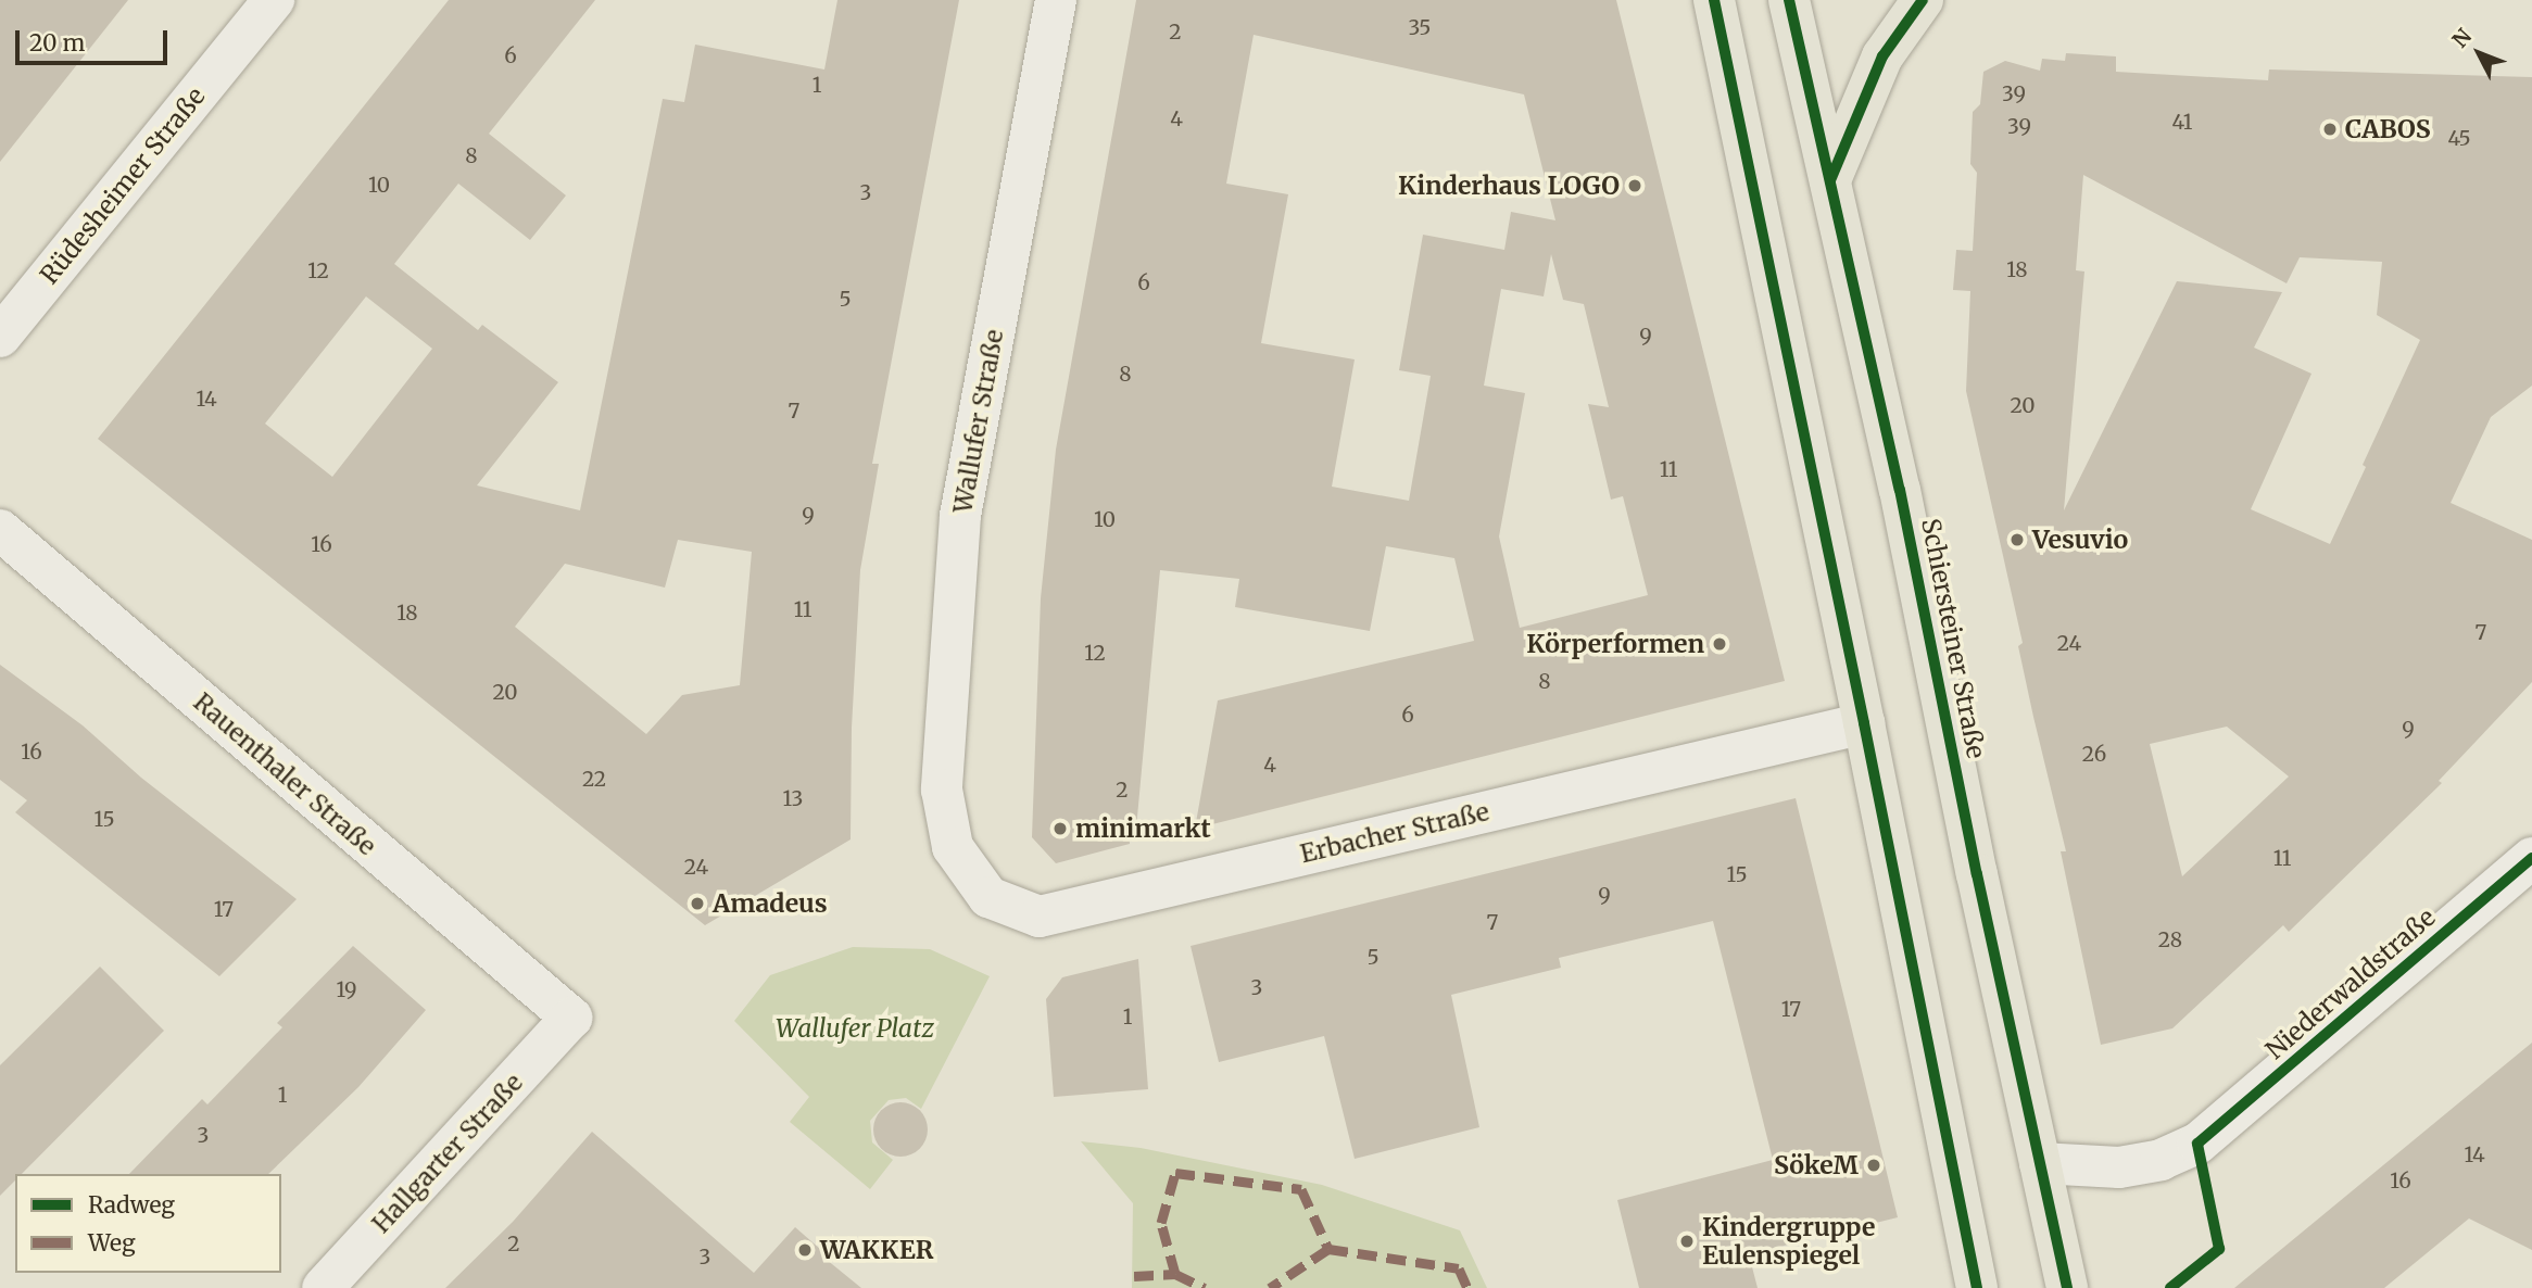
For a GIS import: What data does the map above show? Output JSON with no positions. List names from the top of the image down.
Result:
{
  "streets": {
    "main road": ["Schiersteiner Straße"],
    "street": [
      "Rüdesheimer Straße",
      "Wallufer Straße",
      "Rauenthaler Straße",
      "Erbacher Straße",
      "Niederwaldstraße",
      "Hallgarter Straße"
    ]
  },
  "crossings": [
    ["Wallufer Straße", "Erbacher Straße"],
    ["Schiersteiner Straße", "Niederwaldstraße"],
    ["Rauenthaler Straße", "Hallgarter Straße"]
  ],
  "parks": ["Wallufer Platz"],
  "places": [
    "CABOS",
    "Kinderhaus LOGO",
    "Vesuvio",
    "Körperformen",
    "minimarkt",
    "Amadeus",
    "SökeM",
    "Kindergruppe Eulenspiegel",
    "WAKKER"
  ],
  "house_numbers": [
    "35",
    "2",
    "6",
    "1",
    "39",
    "4",
    "41",
    "39",
    "45",
    "8",
    "10",
    "3",
    "18",
    "12",
    "6",
    "5",
    "9",
    "8",
    "14",
    "20",
    "7",
    "11",
    "9",
    "10",
    "16",
    "11",
    "18",
    "7",
    "24",
    "12",
    "8",
    "20",
    "6",
    "9",
    "16",
    "26",
    "4",
    "22",
    "2",
    "13",
    "15",
    "11",
    "24",
    "15",
    "9",
    "17",
    "7",
    "28",
    "5",
    "3",
    "19",
    "17",
    "1",
    "1",
    "3",
    "14",
    "16",
    "2",
    "3"
  ],
  "legend": ["Radweg", "Weg"],
  "scale_bar": "20 m",
  "north": "top left"
}
